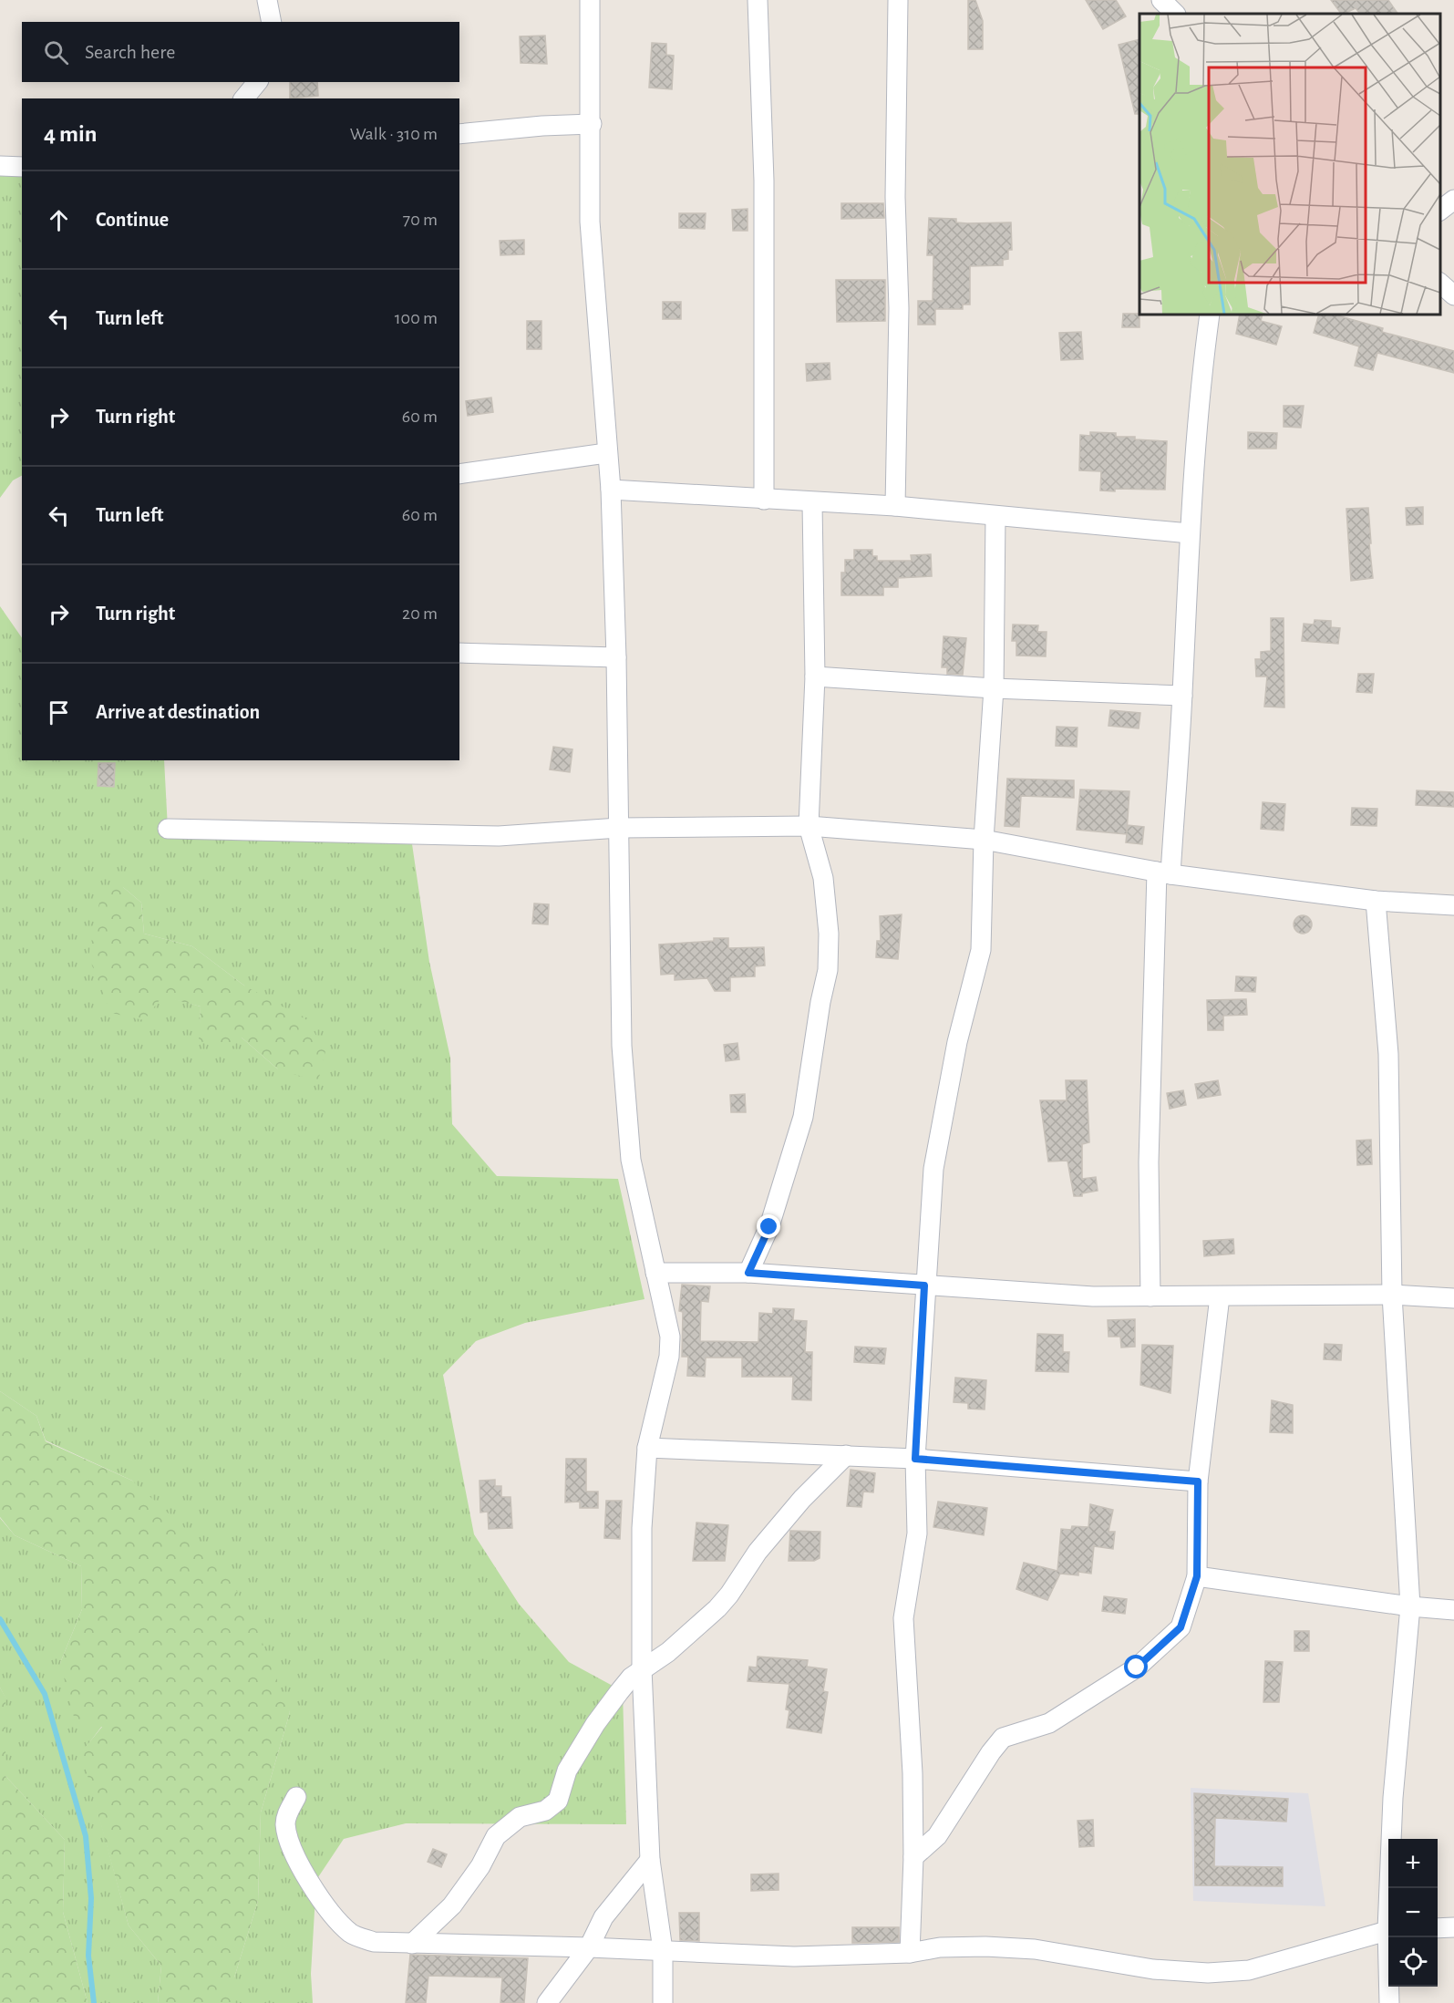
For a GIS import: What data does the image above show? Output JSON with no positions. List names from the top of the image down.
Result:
{
  "page": {
    "search": "Search here",
    "heading": ["4 min", "Walk · 310 m"],
    "list": [
      ["Continue", "70 m"],
      ["Turn left", "100 m"],
      ["Turn right", "60 m"],
      ["Turn left", "60 m"],
      ["Turn right", "20 m"],
      "Arrive at destination"
    ],
    "map_buttons": ["+", "−"]
  }
}
